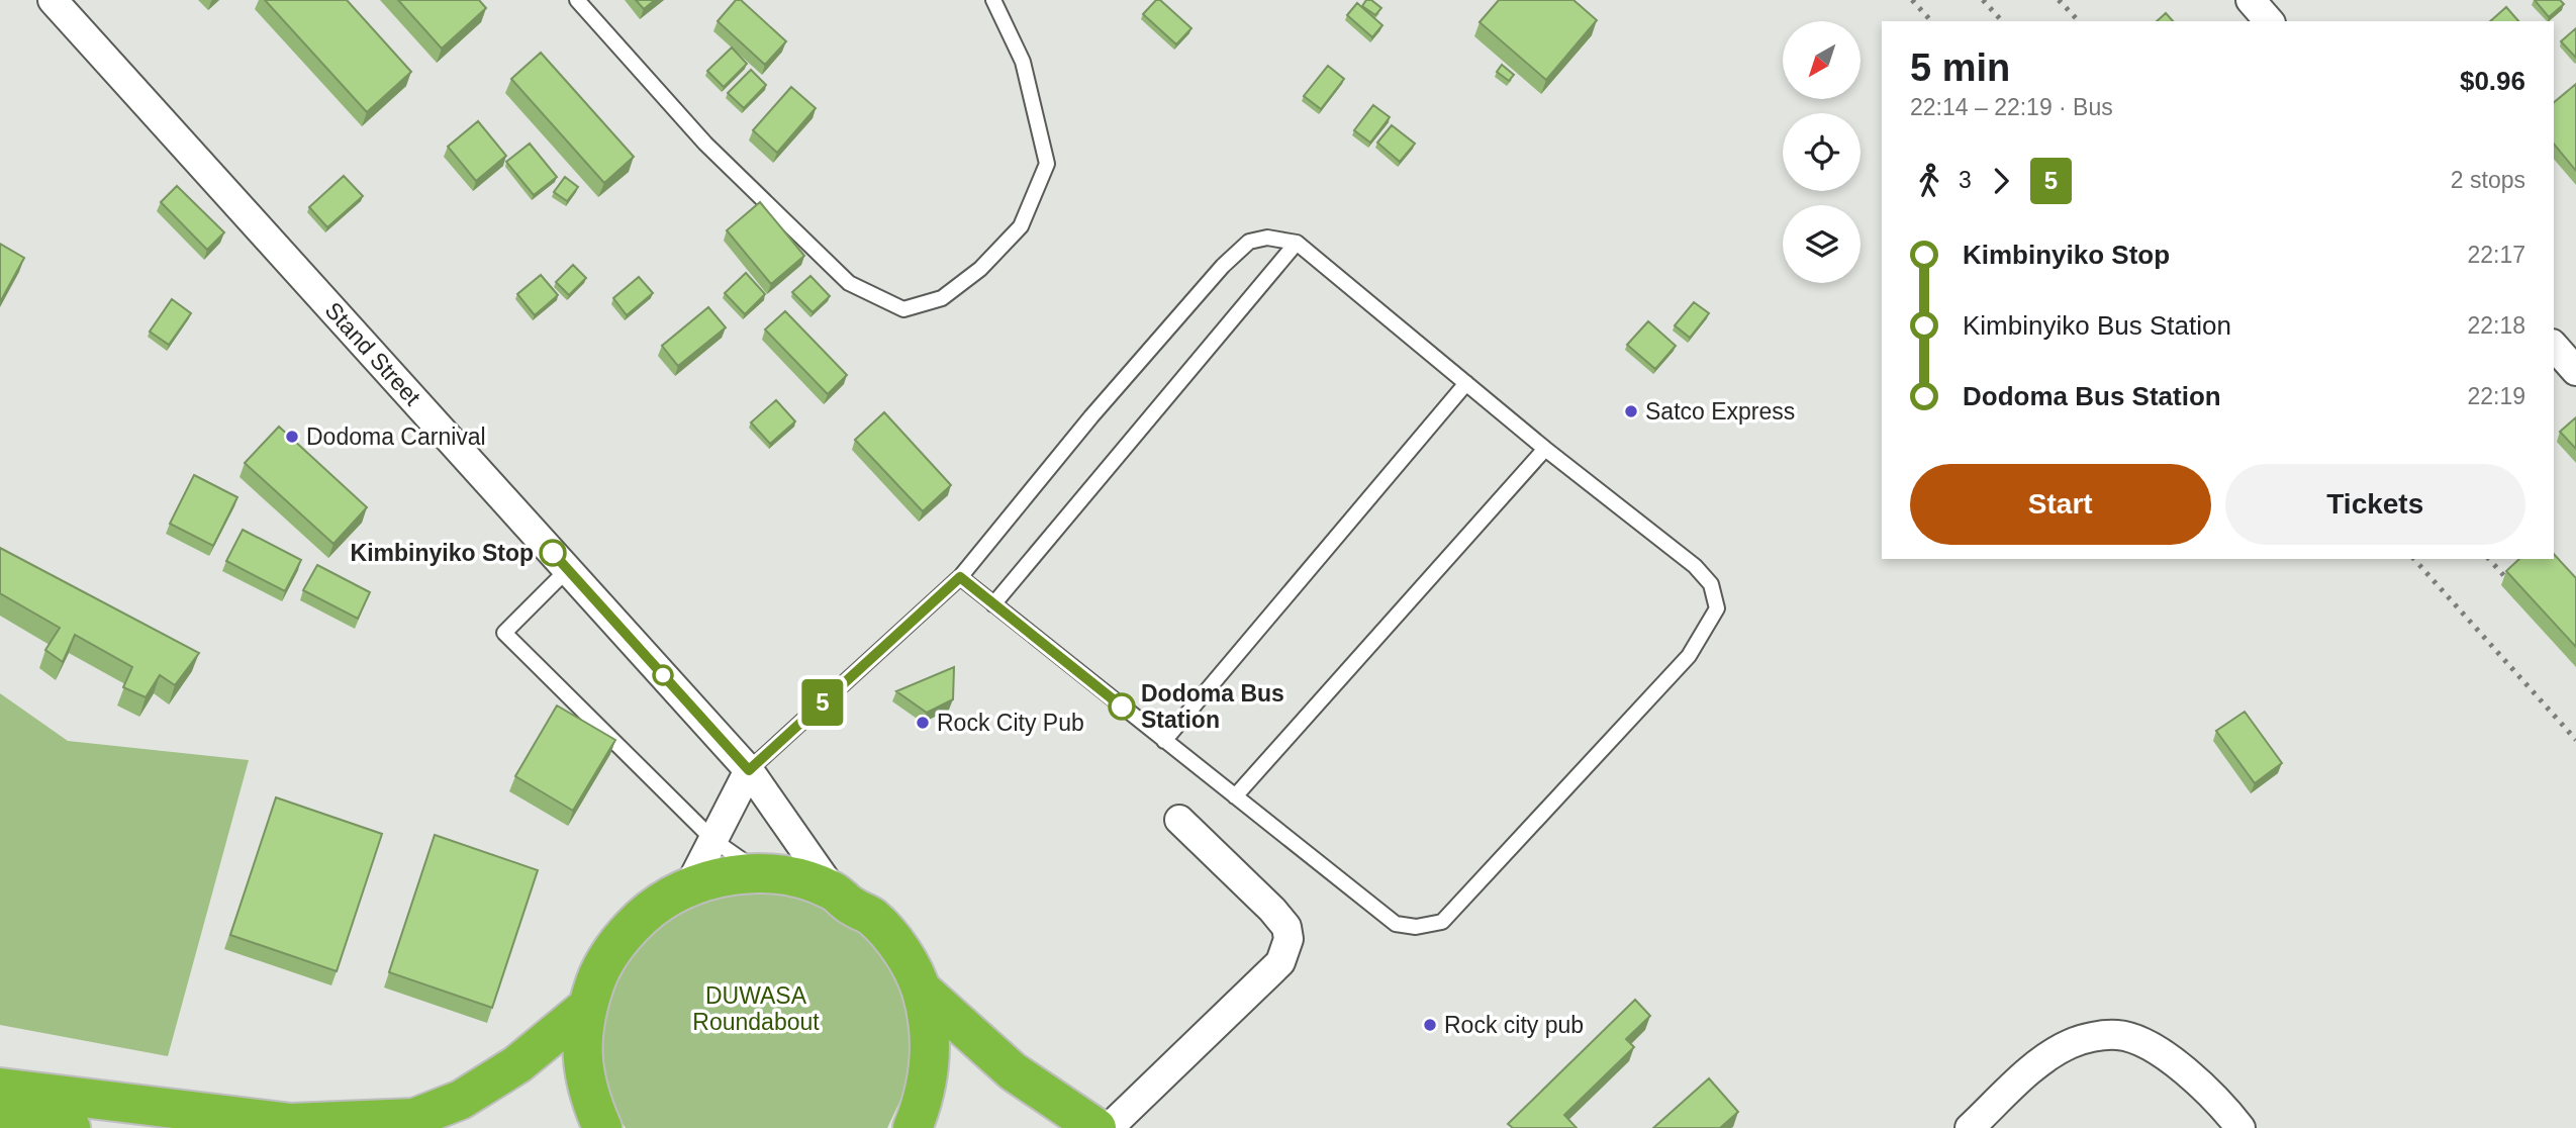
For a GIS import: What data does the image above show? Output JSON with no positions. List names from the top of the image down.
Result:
{
  "streets": {
    "street": ["Stand Street"]
  },
  "parks": ["DUWASA Roundabout"],
  "places": [
    "Satco Express",
    "Dodoma Carnival",
    "Kimbinyiko Stop",
    "Dodoma Bus Station",
    "Rock City Pub",
    "Rock city pub"
  ],
  "lines": ["bus line 5"],
  "north": "bottom left",
  "page": {
    "on_map": "5",
    "heading": ["5 min", "22:14 – 22:19 · Bus", "$0.96"],
    "legs": ["3", "5", "2 stops"],
    "list": [
      {
        "name": "Kimbinyiko Stop",
        "value": "22:17"
      },
      {
        "name": "Kimbinyiko Bus Station",
        "value": "22:18"
      },
      {
        "name": "Dodoma Bus Station",
        "value": "22:19"
      }
    ],
    "buttons": ["Start", "Tickets"]
  }
}
